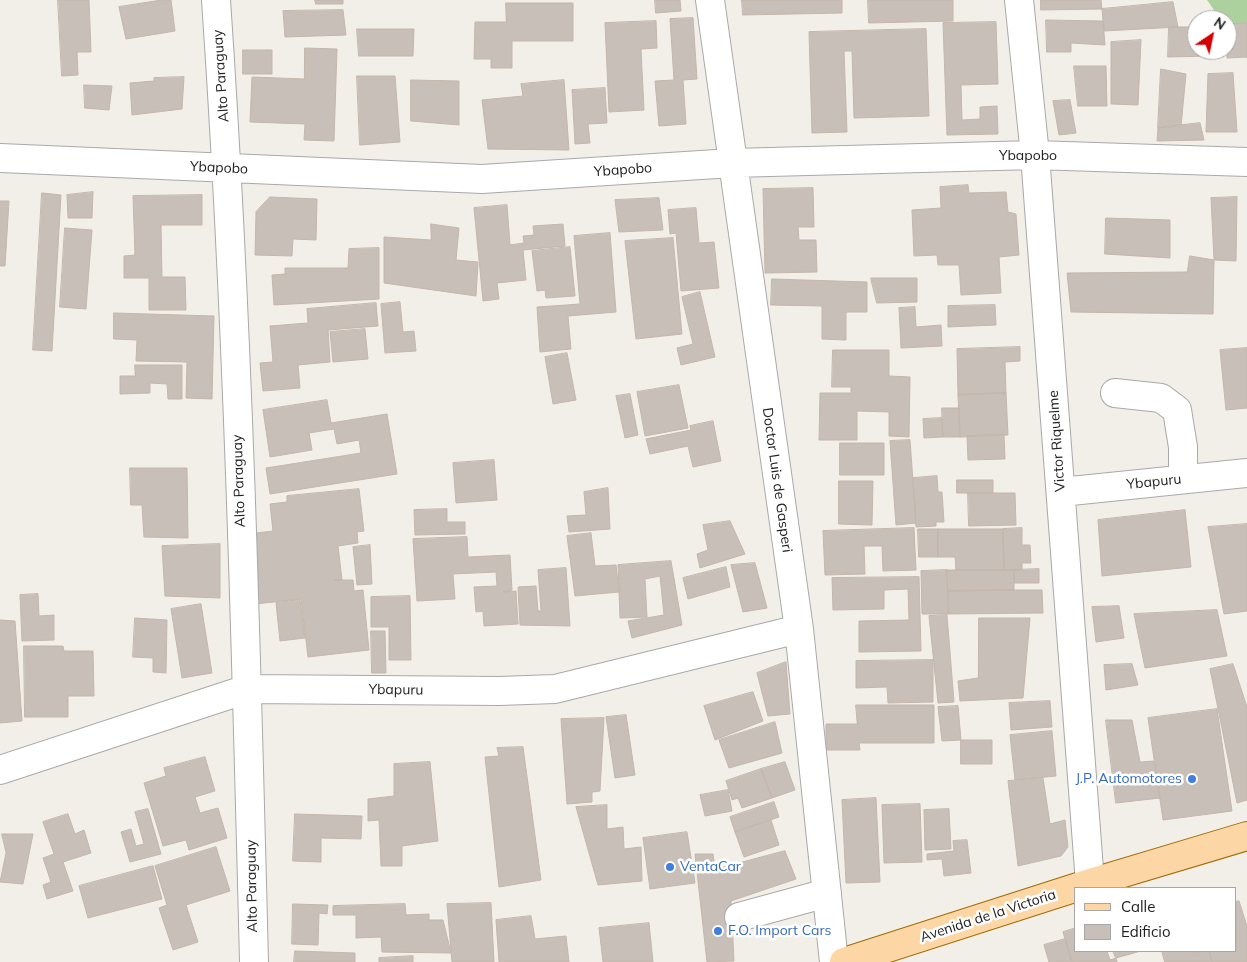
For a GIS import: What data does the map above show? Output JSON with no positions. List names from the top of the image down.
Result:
{
  "streets": {
    "main road": ["Avenida de la Victoria"],
    "street": [
      "Alto Paraguay",
      "Ybapobo",
      "Victor Riquelme",
      "Doctor Luis de Gasperi",
      "Ybapuru"
    ]
  },
  "crossings": [
    ["Alto Paraguay", "Ybapobo"],
    ["Alto Paraguay", "Ybapuru"],
    ["Ybapobo", "Victor Riquelme"],
    ["Ybapobo", "Doctor Luis de Gasperi"],
    ["Victor Riquelme", "Ybapuru"],
    ["Victor Riquelme", "Avenida de la Victoria"],
    ["Doctor Luis de Gasperi", "Ybapuru"]
  ],
  "places": ["J.P. Automotores", "VentaCar", "F.O. Import Cars"],
  "legend": ["Calle", "Edificio"],
  "north": "top right"
}
